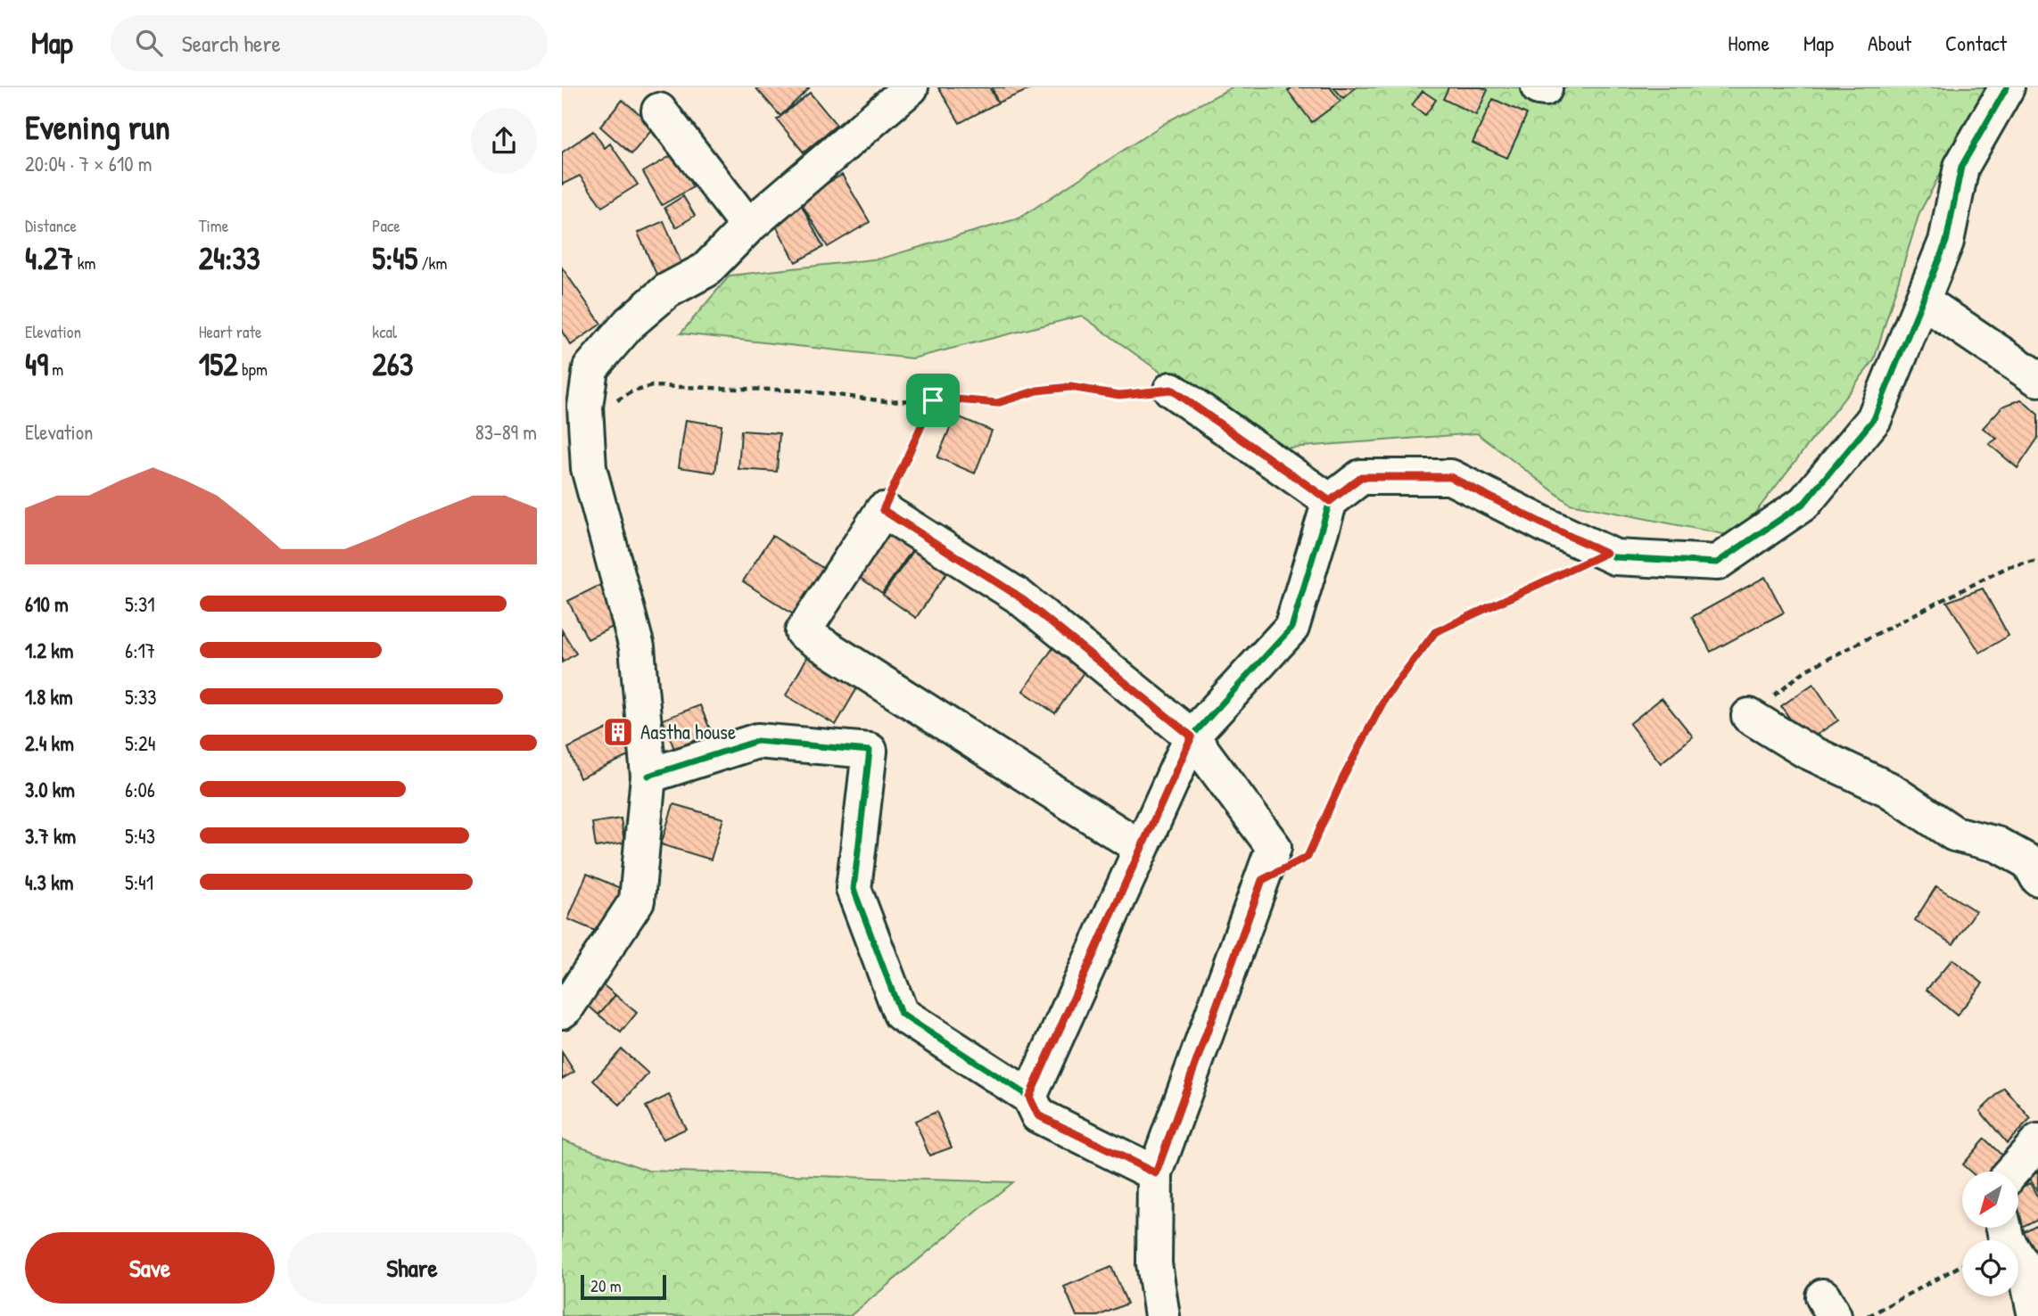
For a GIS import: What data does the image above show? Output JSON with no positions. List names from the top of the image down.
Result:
{
  "places": {
    "building": ["Aastha house"]
  },
  "scale_bar": "20 m",
  "north": "bottom left",
  "page": {
    "header": "Map",
    "search": "Search here",
    "nav": [
      "Home",
      "Map",
      "About",
      "Contact"
    ],
    "heading": ["Evening run", "20:04 · 7 × 610 m"],
    "stats": [
      ["Distance", "4.27 km"],
      ["Time", "24:33"],
      ["Pace", "5:45 /km"],
      ["Elevation", "49 m"],
      ["Heart rate", "152 bpm"],
      ["kcal", "263"]
    ],
    "chart": ["Elevation", "83–89 m"],
    "list": [
      {
        "name": "610 m",
        "note": "5:31"
      },
      {
        "name": "1.2 km",
        "note": "6:17"
      },
      {
        "name": "1.8 km",
        "note": "5:33"
      },
      {
        "name": "2.4 km",
        "note": "5:24"
      },
      {
        "name": "3.0 km",
        "note": "6:06"
      },
      {
        "name": "3.7 km",
        "note": "5:43"
      },
      {
        "name": "4.3 km",
        "note": "5:41"
      }
    ],
    "buttons": ["Save", "Share"],
    "scale": "20 m"
  }
}
